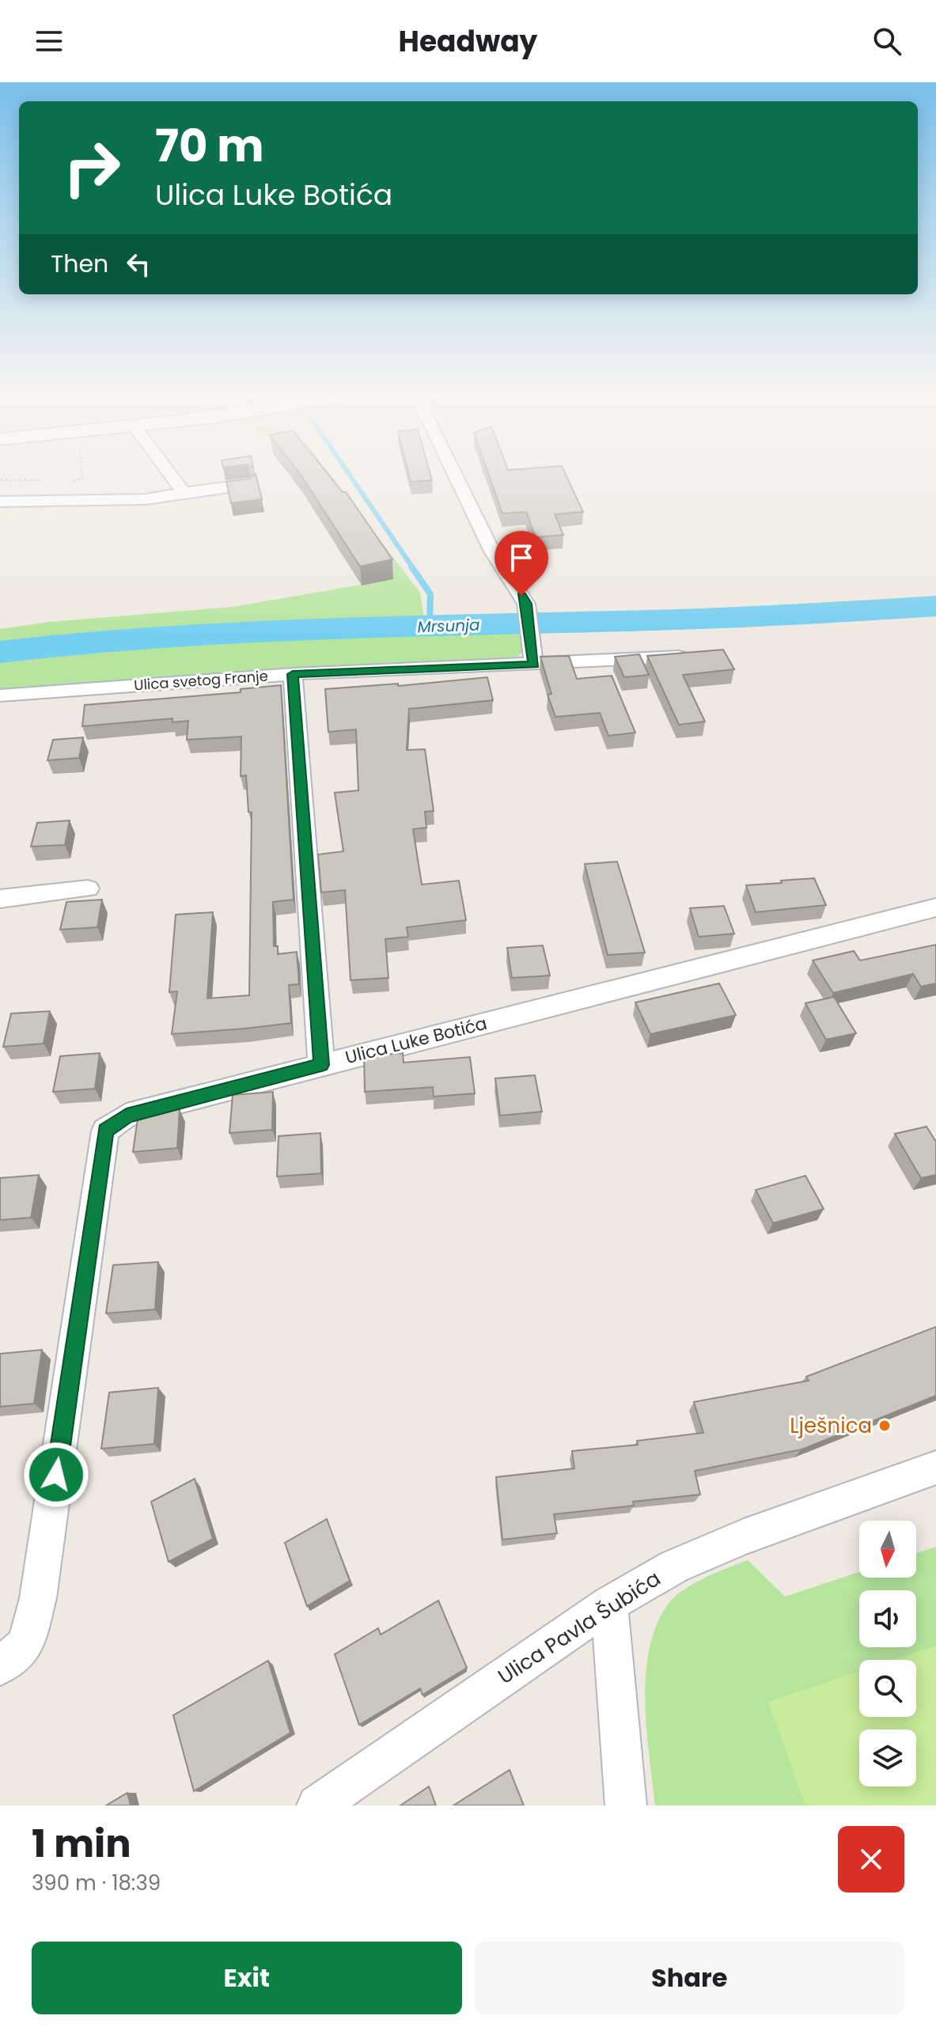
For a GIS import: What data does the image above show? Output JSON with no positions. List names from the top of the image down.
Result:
{
  "streets": {
    "street": ["Ulica svetog Franje", "Ulica Luke Botića", "Ulica Pavla Šubića"]
  },
  "water": ["Mrsunja"],
  "places": ["Lješnica"],
  "north": "bottom",
  "page": {
    "header": "Headway",
    "turn": ["70 m", "Ulica Luke Botića"],
    "then": "Then",
    "heading": ["1 min", "390 m · 18:39"],
    "buttons": ["Exit", "Share"]
  }
}
